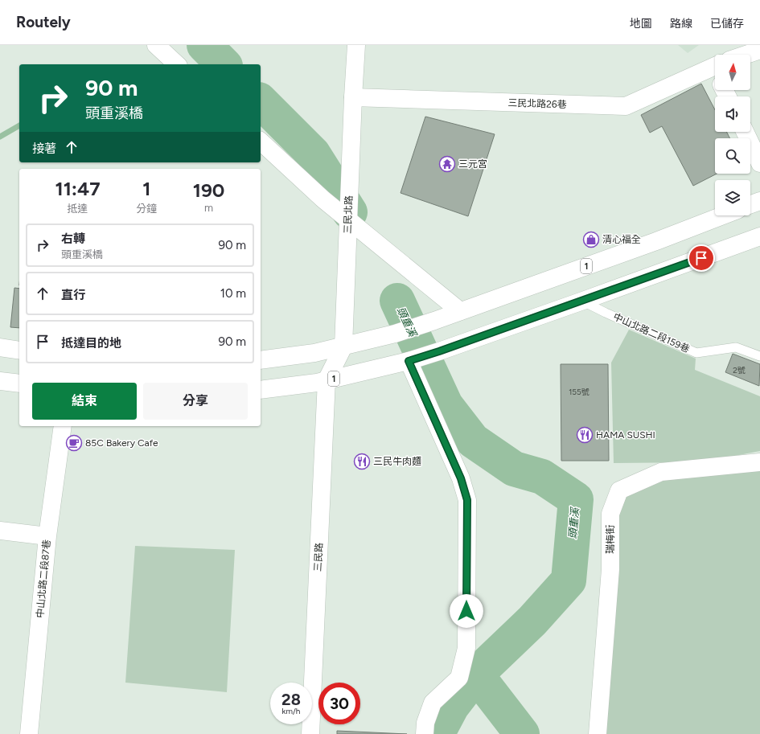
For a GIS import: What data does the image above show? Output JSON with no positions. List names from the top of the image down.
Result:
{
  "streets": {
    "street": [
      "三民北路26巷",
      "三民北路",
      "1",
      "瑞梅街",
      "三民路",
      "中山北路二段87巷"
    ],
    "lane": ["中山北路二段159巷"]
  },
  "crossings": [
    ["三民北路26巷", "三民北路"],
    ["三民北路", "1"],
    ["三民北路", "三民路"],
    ["1", "中山北路二段159巷"],
    ["1", "三民路"]
  ],
  "water": ["頭重溪"],
  "places": {
    "temple": ["三元宮"],
    "shop": ["清心福全"],
    "restaurant": ["HAMA SUSHI", "三民牛肉麵"],
    "cafe": ["85C Bakery Cafe"]
  },
  "house_numbers": ["2號", "155號"],
  "north": "top",
  "page": {
    "header": "Routely",
    "nav": ["地圖", "路線", "已儲存"],
    "turn": ["90 m", "頭重溪橋"],
    "then": "接著",
    "eta": [
      "11:47",
      "抵達",
      "1",
      "分鐘",
      "190",
      "m"
    ],
    "list": [
      {
        "name": "右轉",
        "note": "頭重溪橋",
        "value": "90 m"
      },
      {
        "name": "直行",
        "value": "10 m"
      },
      {
        "name": "抵達目的地",
        "value": "90 m"
      }
    ],
    "buttons": ["結束", "分享"],
    "speed": "28 km/h",
    "limit": "30"
  }
}
